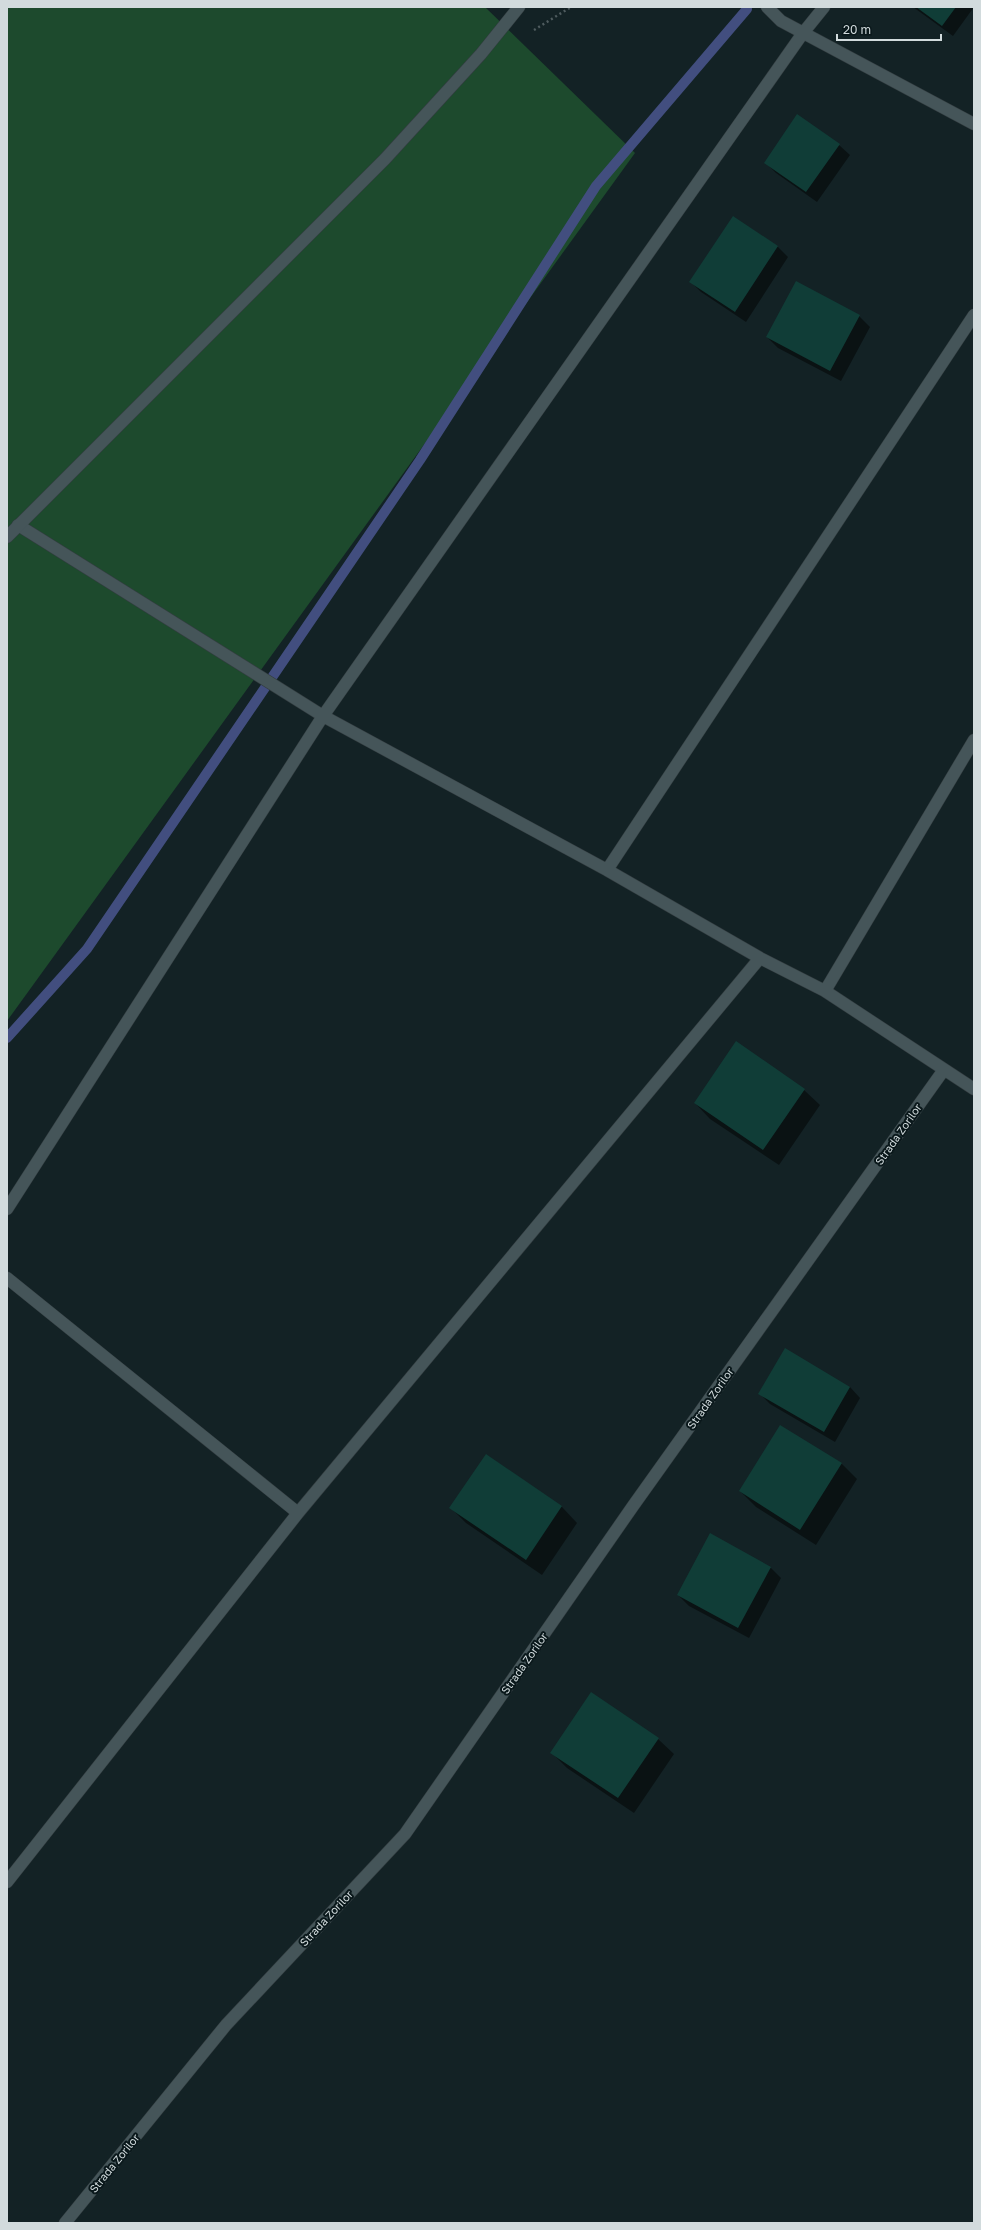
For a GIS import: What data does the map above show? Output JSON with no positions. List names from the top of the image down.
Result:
{
  "streets": {
    "street": ["Strada Zorilor"]
  },
  "scale_bar": "20 m"
}
